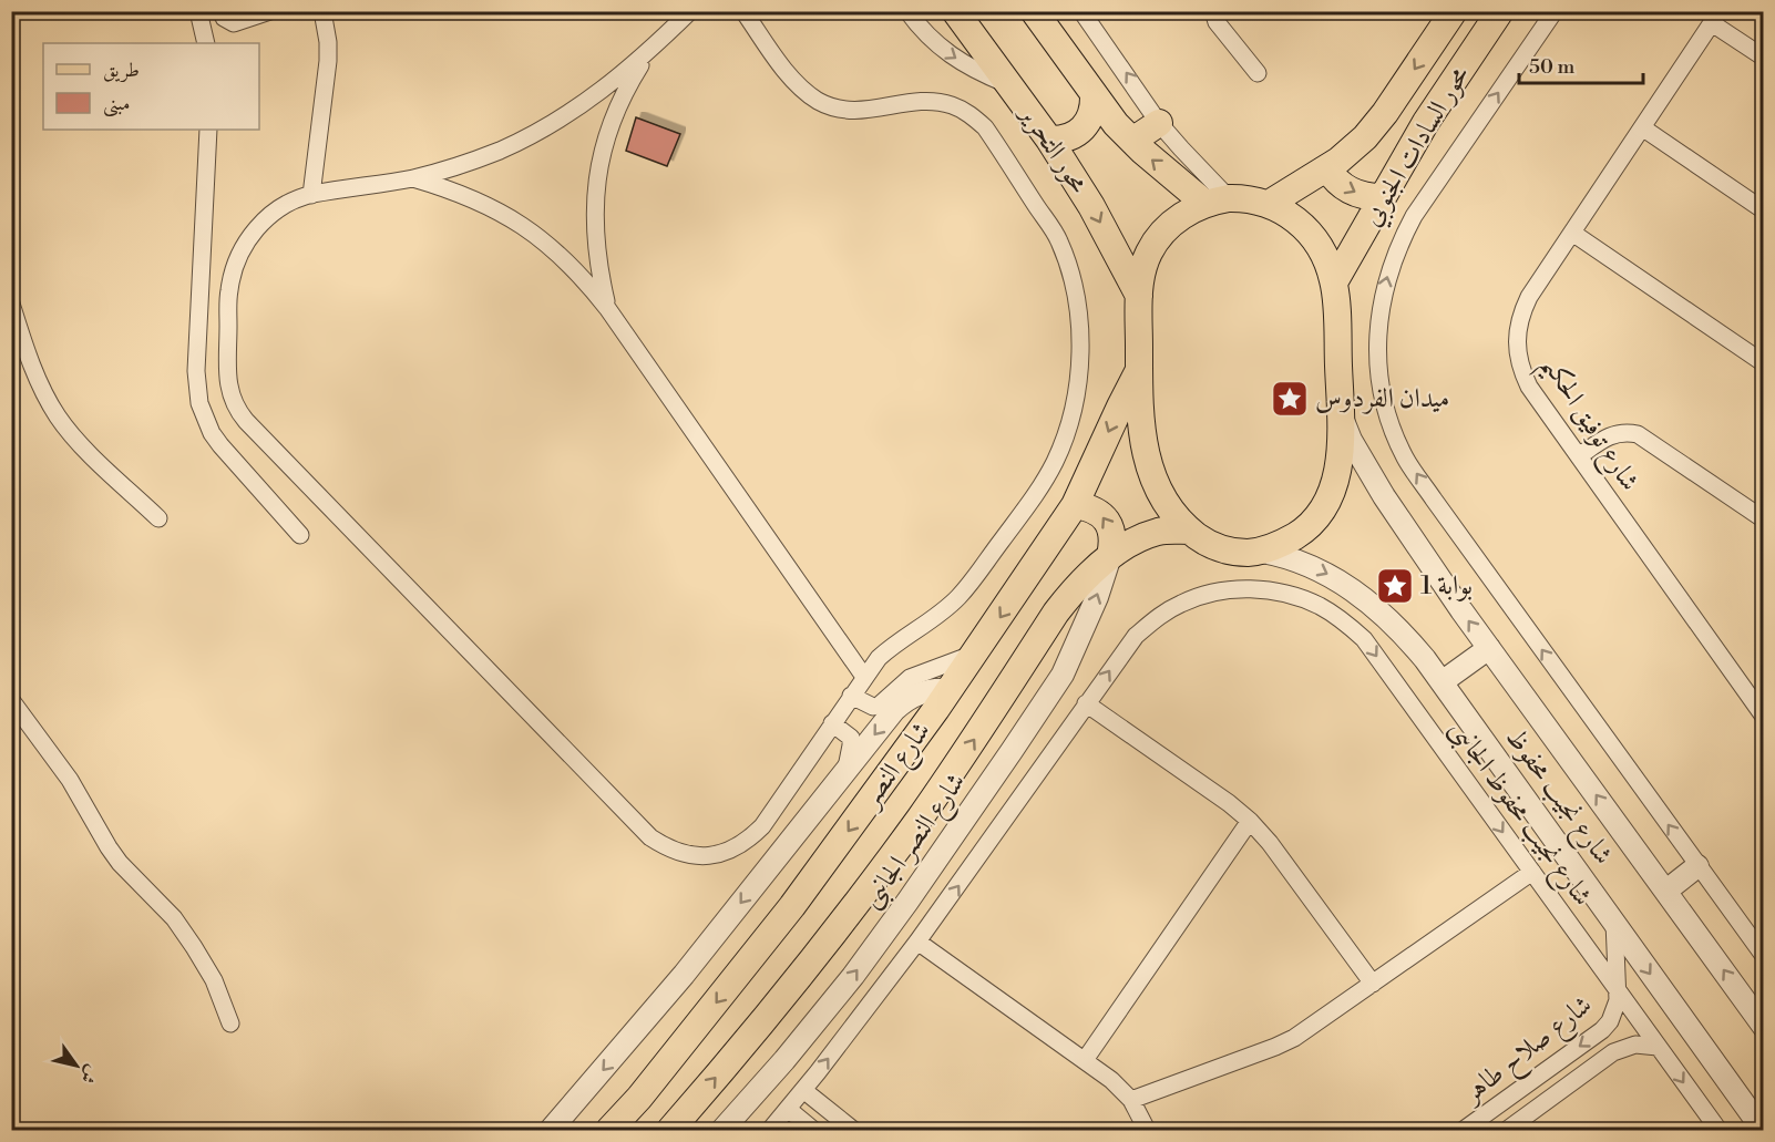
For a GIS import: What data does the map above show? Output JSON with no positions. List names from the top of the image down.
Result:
{
  "streets": {
    "main road": ["محور السادات الجنوبي", "محور التحرير", "شارع النصر"],
    "street": [
      "شارع توفيق الحكيم",
      "شارع نجيب محفوظ",
      "شارع نجيب محفوظ الجانبى",
      "شارع النصر الجانبى",
      "شارع صلاح طاهر"
    ]
  },
  "crossings": [
    ["شارع النصر", "شارع النصر الجانبى"],
    ["شارع نجيب محفوظ", "شارع صلاح طاهر"],
    ["شارع نجيب محفوظ الجانبى", "شارع صلاح طاهر"]
  ],
  "places": {
    "place": ["ميدان الفردوس", "بوابة 1"]
  },
  "legend": ["طريق", "مبنى"],
  "scale_bar": "50 m",
  "north": "bottom right"
}
